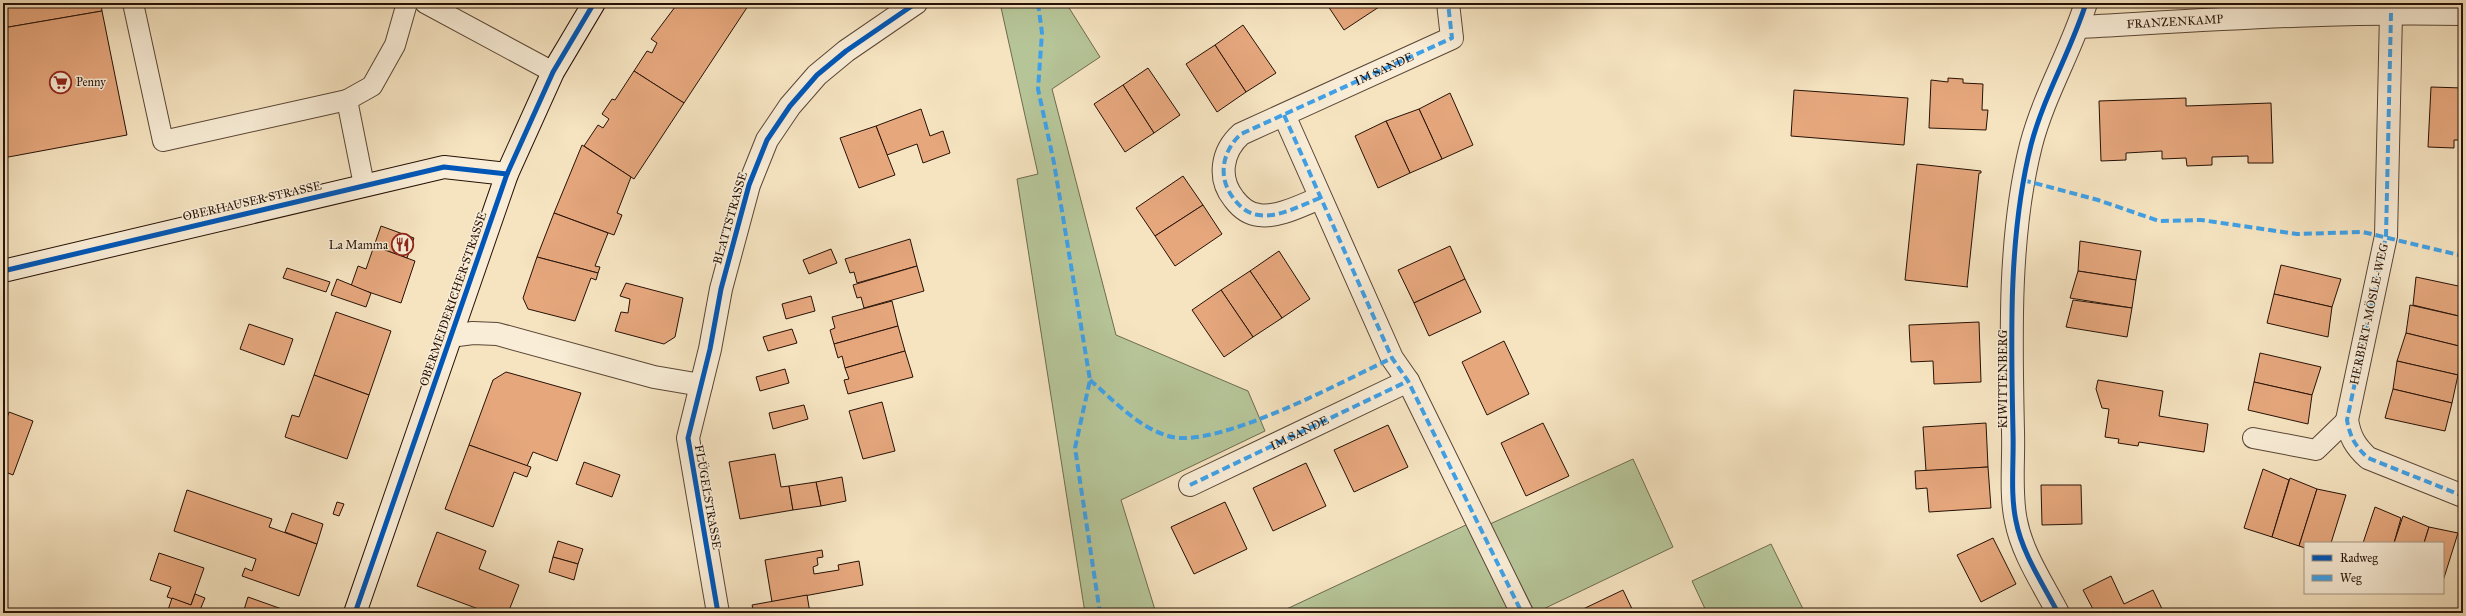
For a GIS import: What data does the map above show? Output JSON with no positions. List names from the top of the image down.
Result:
{
  "streets": {
    "street": [
      "FRANZENKAMP",
      "IM SANDE",
      "OBERHAUSER STRASSE",
      "BLATTSTRASSE",
      "OBERMEIDERICHER STRASSE",
      "HERBERT-MÖSLE-WEG",
      "KIWITTENBERG",
      "FLÜGELSTRASSE"
    ]
  },
  "crossings": [
    ["FRANZENKAMP", "HERBERT-MÖSLE-WEG"],
    ["FRANZENKAMP", "KIWITTENBERG"],
    ["OBERHAUSER STRASSE", "OBERMEIDERICHER STRASSE"],
    ["BLATTSTRASSE", "FLÜGELSTRASSE"]
  ],
  "places": {
    "supermarket": ["Penny"],
    "restaurant": ["La Mamma"]
  },
  "legend": ["Radweg", "Weg"]
}
